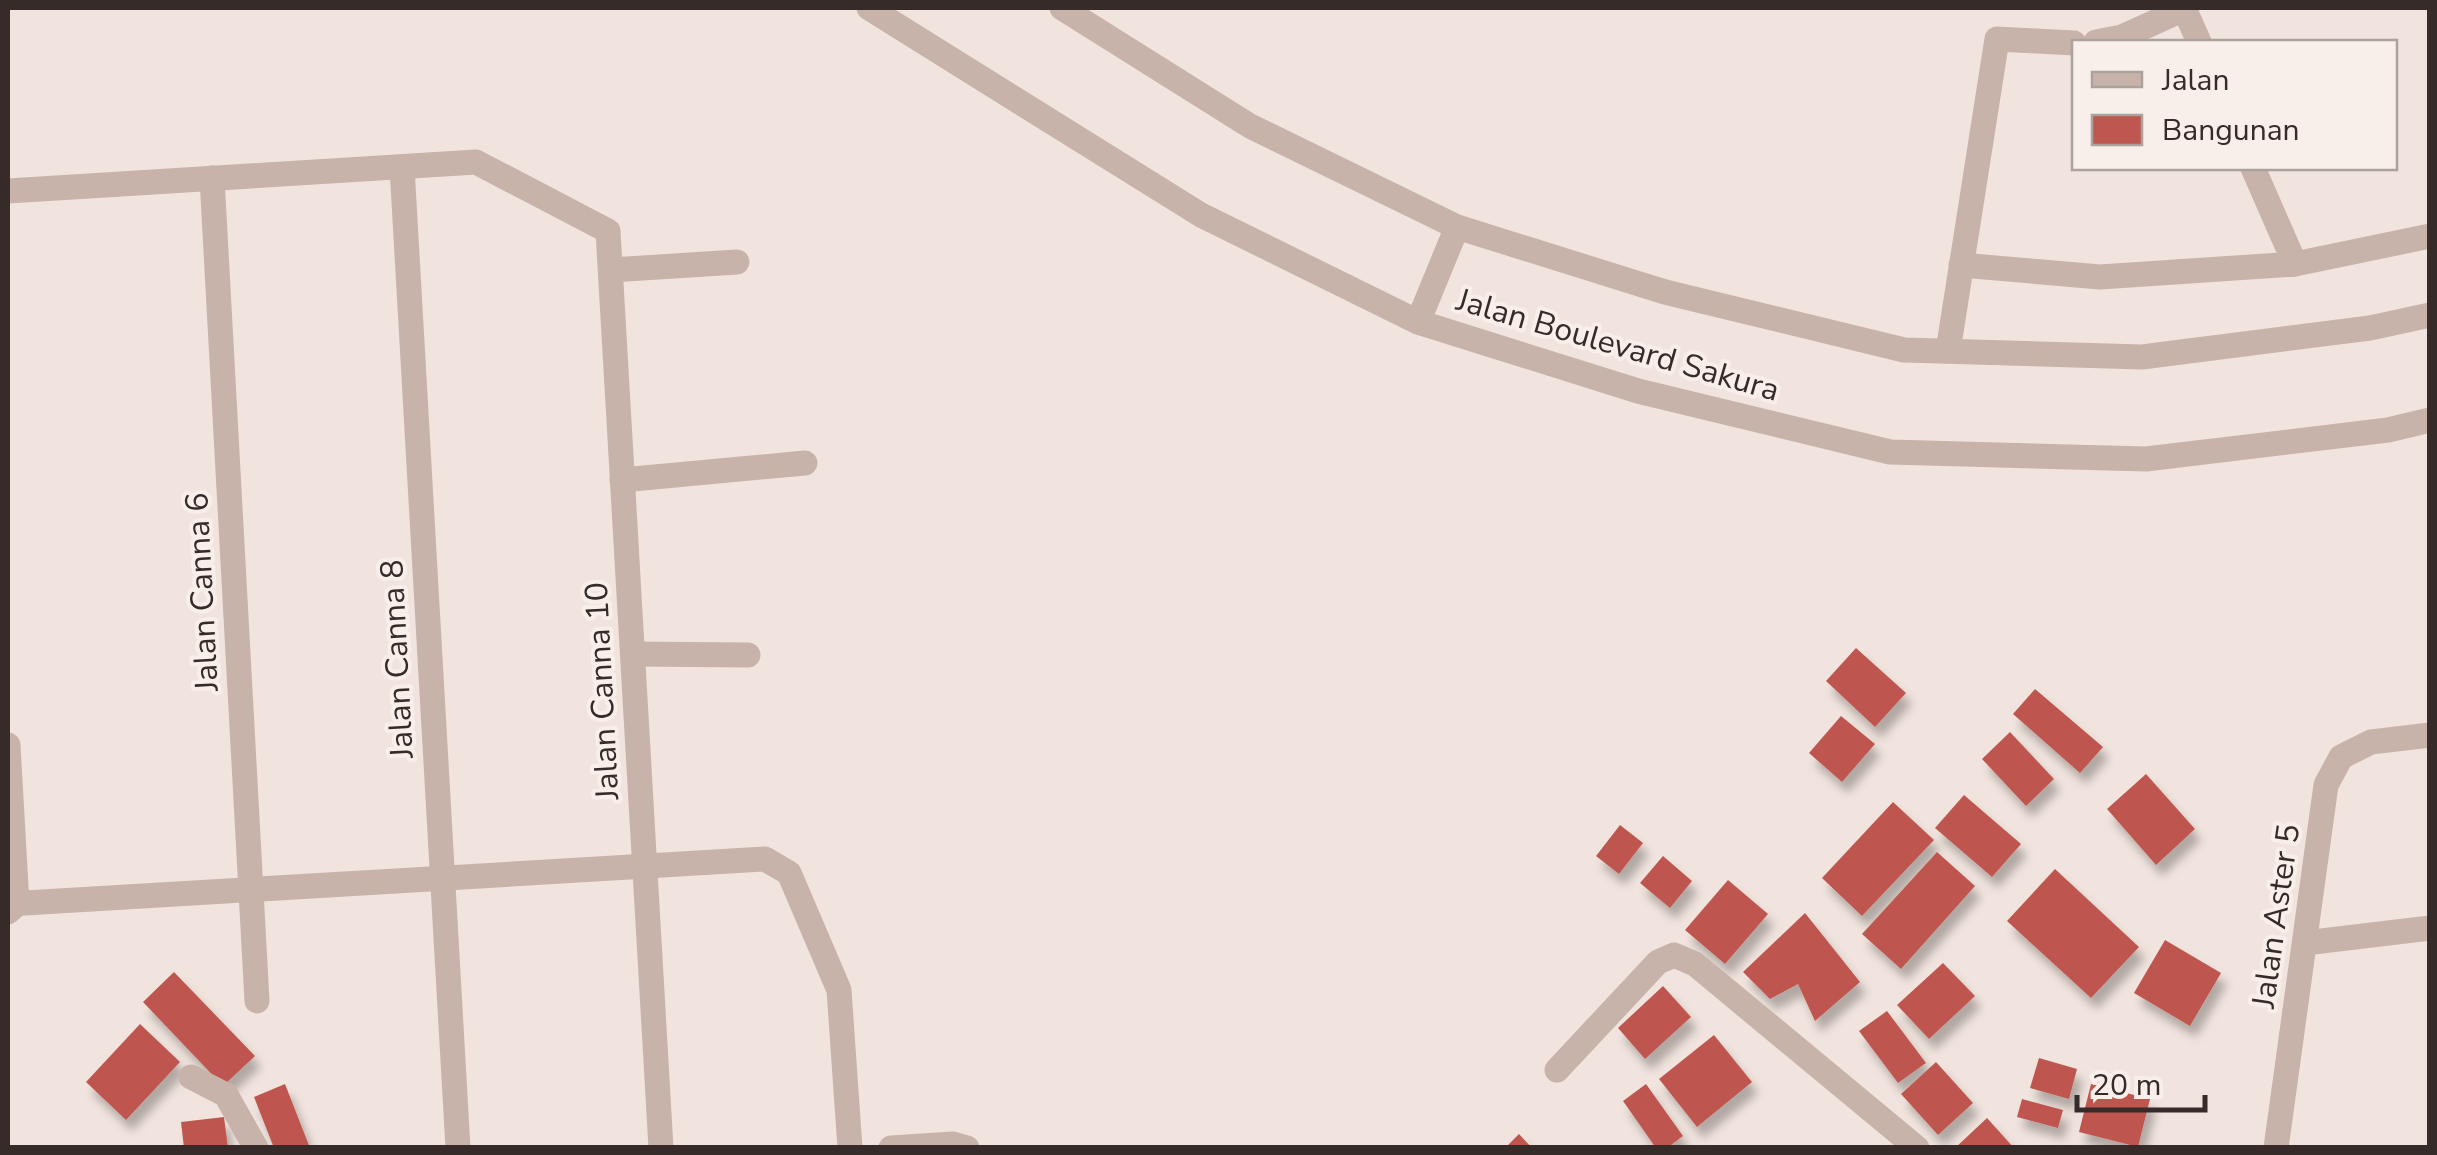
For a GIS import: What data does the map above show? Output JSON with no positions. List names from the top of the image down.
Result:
{
  "streets": {
    "street": [
      "Jalan Boulevard Sakura",
      "Jalan Canna 6",
      "Jalan Canna 8",
      "Jalan Canna 10",
      "Jalan Aster 5"
    ]
  },
  "crossings": [
    ["Jalan Canna 8", "Jalan Canna 10"]
  ],
  "legend": ["Jalan", "Bangunan"],
  "scale_bar": "20 m"
}
